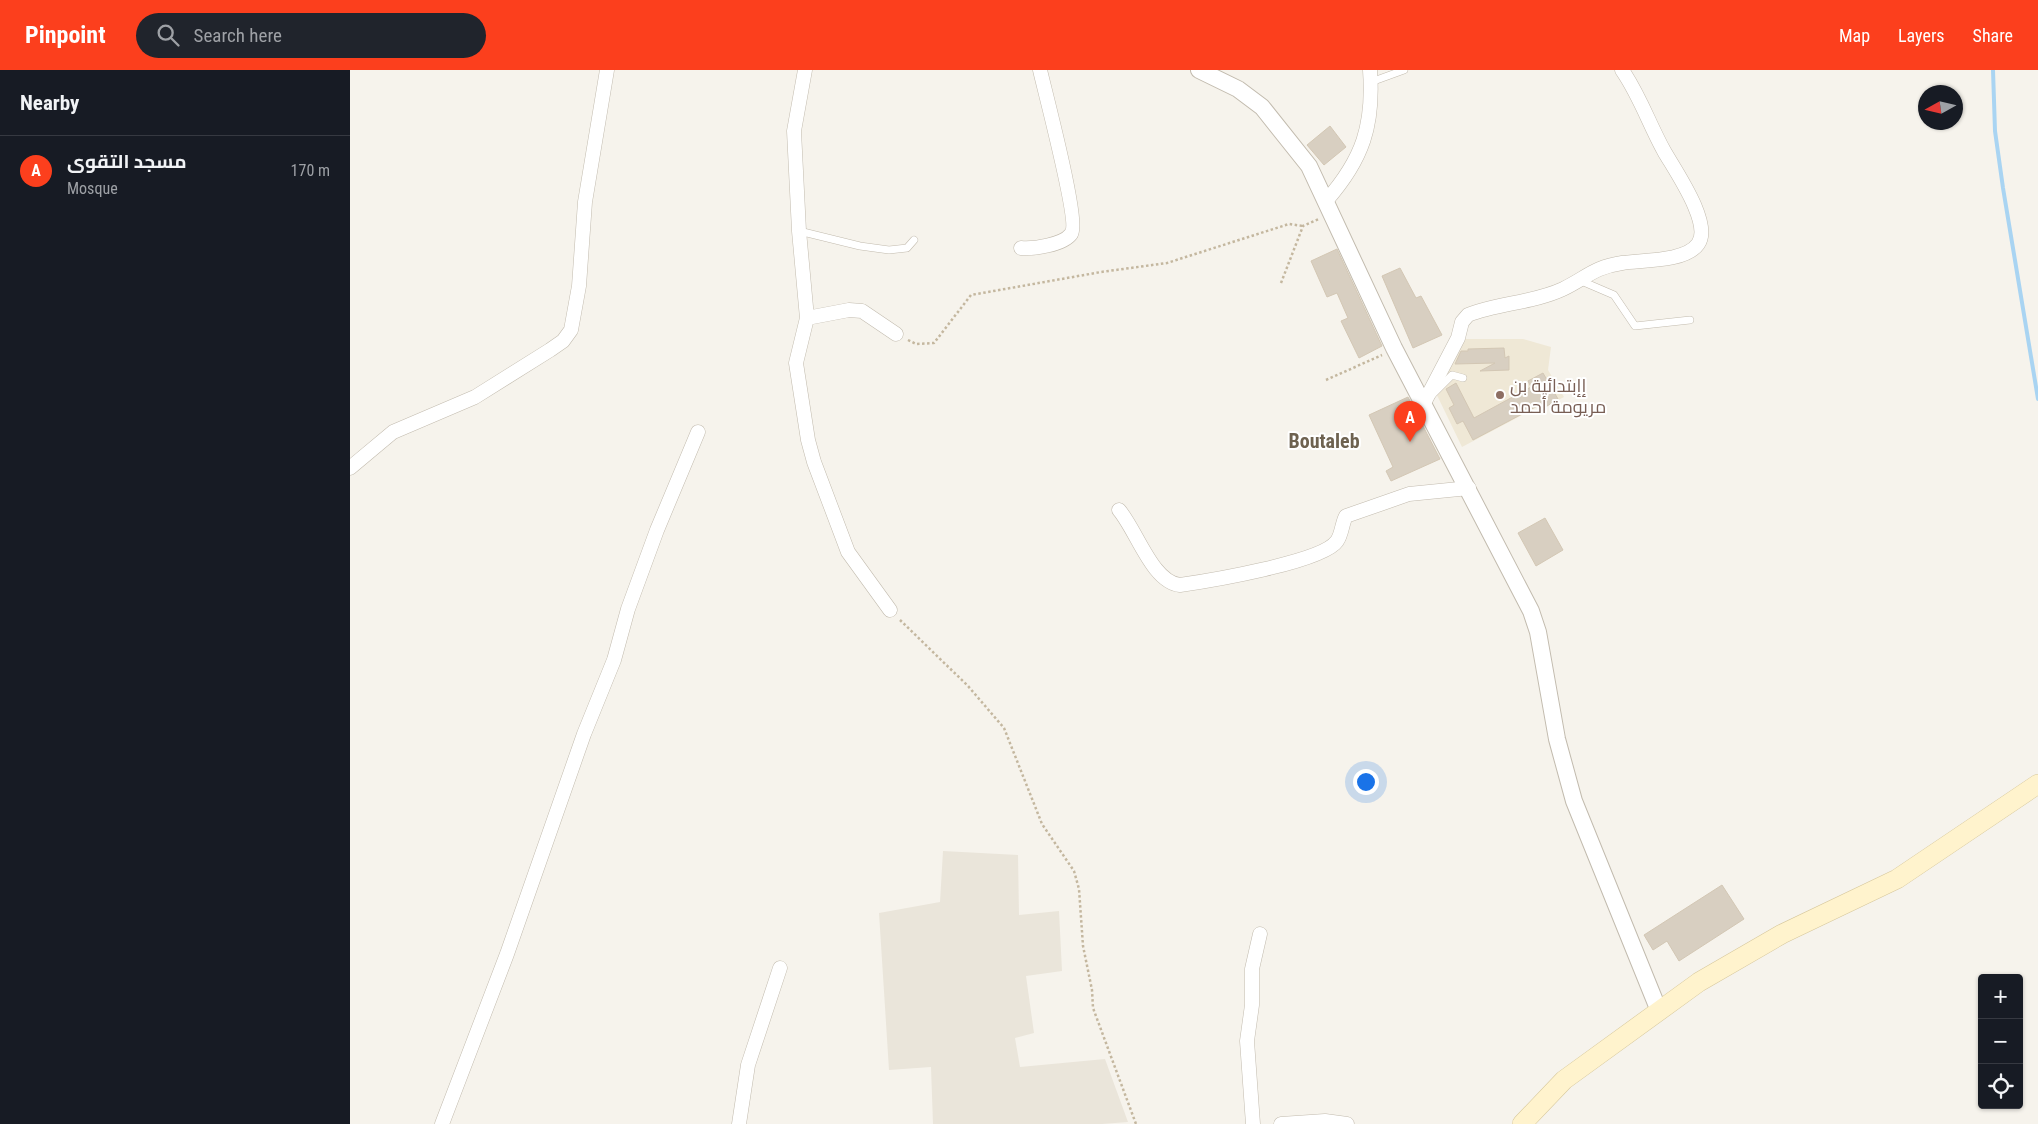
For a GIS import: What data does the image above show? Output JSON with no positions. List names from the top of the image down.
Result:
{
  "districts": ["Boutaleb"],
  "places": ["إإبتدائية بن مريومة أحمد"],
  "north": "left",
  "page": {
    "header": "Pinpoint",
    "search": "Search here",
    "nav": ["Map", "Layers", "Share"],
    "heading": "Nearby",
    "list": [
      {
        "mark": "A",
        "name": "مسجد التقوى",
        "note": "Mosque",
        "value": "170 m"
      }
    ],
    "pins": "A",
    "map_buttons": ["+", "−"]
  }
}
